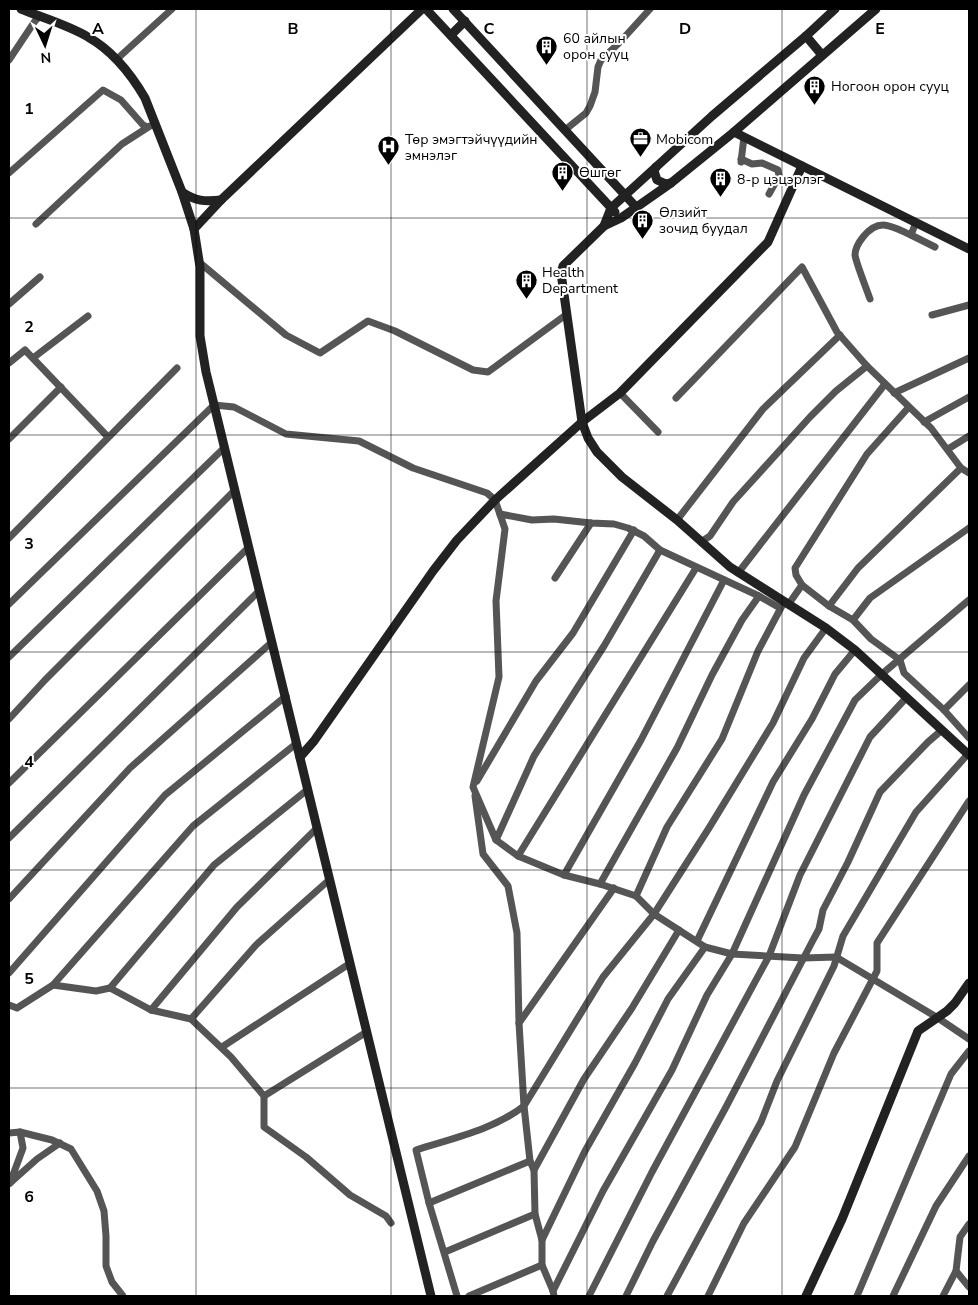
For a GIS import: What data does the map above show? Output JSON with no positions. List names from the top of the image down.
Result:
{
  "places": {
    "building": [
      "60 айлын орон сууц",
      "Ногоон орон сууц",
      "Өшгөг",
      "8-р цэцэрлэг",
      "Өлзийт зочид буудал",
      "Health Department"
    ],
    "office": ["Mobicom"],
    "hospital": ["Төр эмэгтэйчүүдийн эмнэлэг"]
  },
  "north": "bottom",
  "grid": {
    "columns": [
      "A",
      "B",
      "C",
      "D",
      "E"
    ],
    "rows": [
      "1",
      "2",
      "3",
      "4",
      "5",
      "6"
    ]
  }
}
